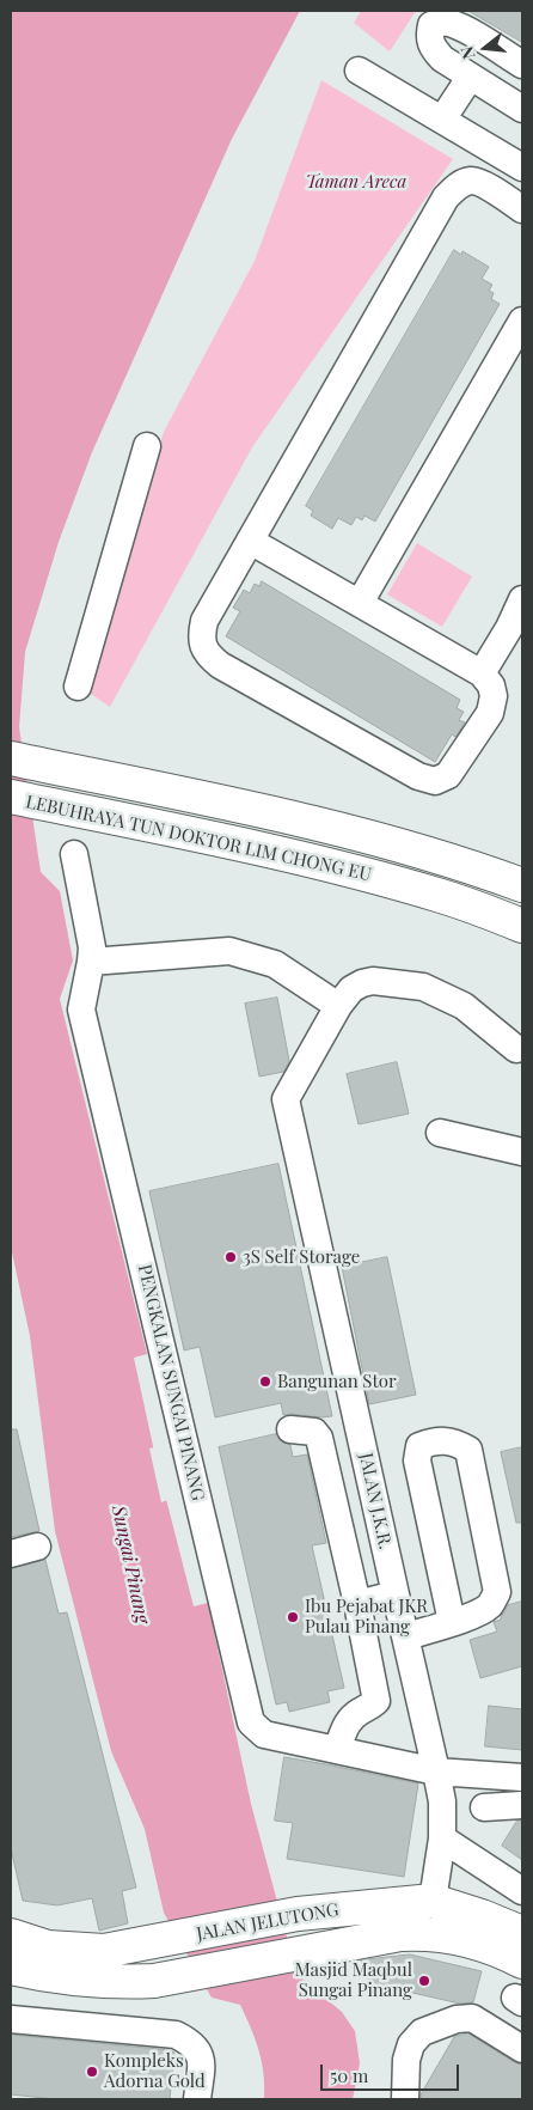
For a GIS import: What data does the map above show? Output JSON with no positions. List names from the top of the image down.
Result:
{
  "streets": {
    "main road": ["LEBUHRAYA TUN DOKTOR LIM CHONG EU", "JALAN JELUTONG"],
    "street": ["PENGKALAN SUNGAI PINANG", "JALAN J.K.R."]
  },
  "crossings": [
    ["PENGKALAN SUNGAI PINANG", "JALAN J.K.R."],
    ["JALAN J.K.R.", "JALAN JELUTONG"]
  ],
  "water": ["Sungai Pinang"],
  "parks": ["Taman Areca"],
  "places": [
    "3S Self Storage",
    "Bangunan Stor",
    "Ibu Pejabat JKR Pulau Pinang",
    "Masjid Maqbul Sungai Pinang",
    "Kompleks Adorna Gold"
  ],
  "scale_bar": "50 m",
  "north": "left"
}
